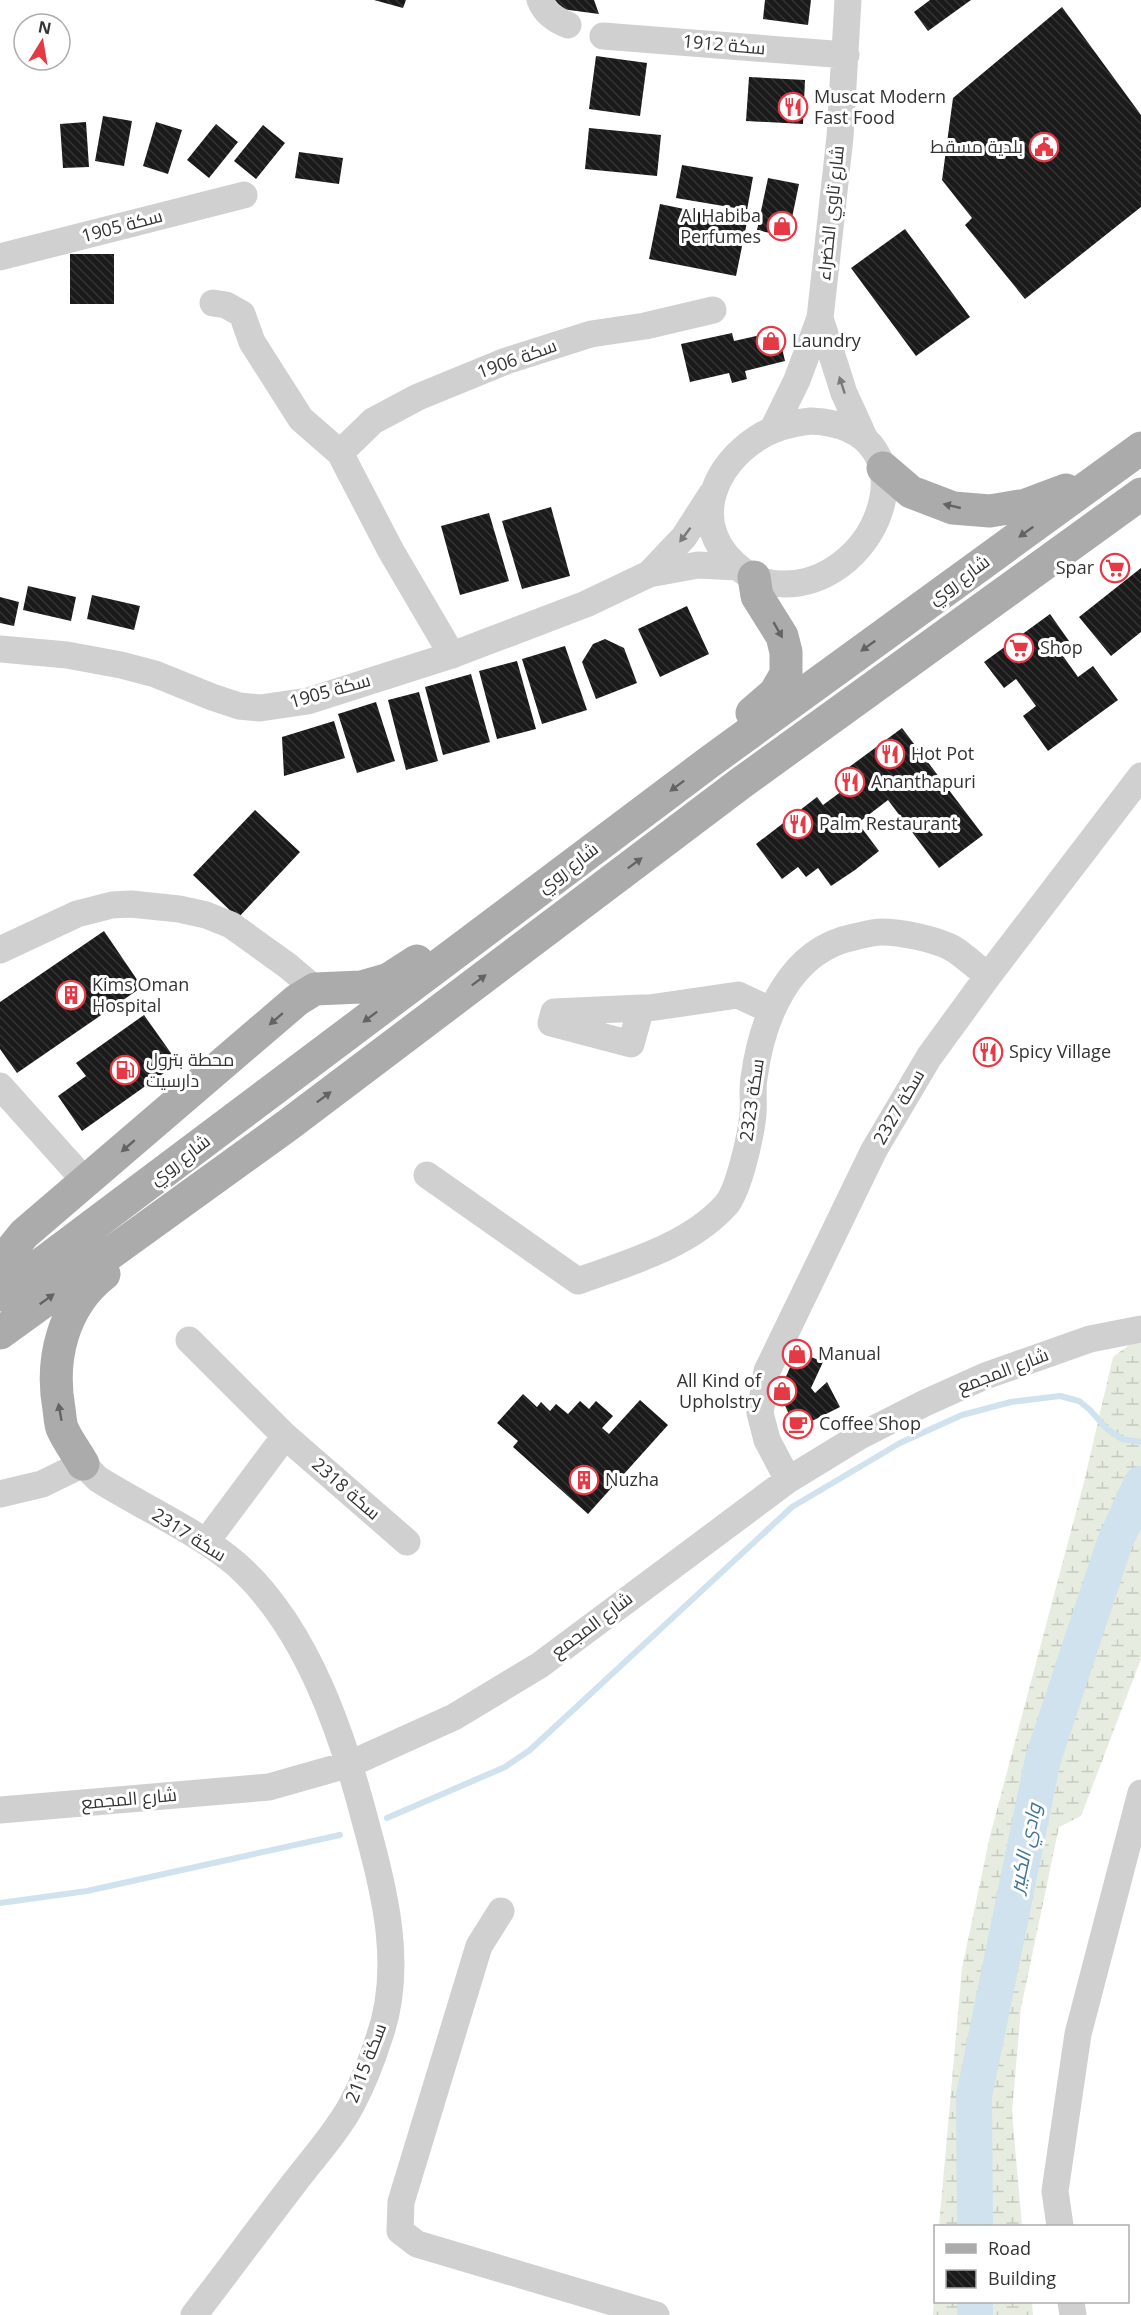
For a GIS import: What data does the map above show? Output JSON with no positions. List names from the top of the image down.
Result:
{
  "streets": {
    "main road": ["شارع روي"],
    "street": [
      "سكة 1912",
      "شارع تاوي الخضراء",
      "سكة 1905",
      "سكة 1906",
      "سكة 2323",
      "سكة 2327",
      "شارع المجمع",
      "سكة 2318",
      "سكة 2317",
      "سكة 2115"
    ]
  },
  "crossings": [
    ["سكة 1912", "شارع تاوي الخضراء"],
    ["شارع تاوي الخضراء", "سكة 1905"],
    ["سكة 2323", "سكة 2327"],
    ["سكة 2327", "شارع المجمع"],
    ["شارع المجمع", "سكة 2317"],
    ["شارع المجمع", "سكة 2115"],
    ["سكة 2317", "سكة 2115"]
  ],
  "water": ["وادي الكبير"],
  "places": {
    "restaurant": [
      "Muscat Modern Fast Food",
      "Hot Pot",
      "Ananthapuri",
      "Palm Restaurant",
      "Spicy Village"
    ],
    "public building": ["بلدية مسقط"],
    "shop": [
      "Al Habiba Perfumes",
      "Laundry",
      "Manual",
      "All Kind of Upholstry"
    ],
    "supermarket": ["Spar", "Shop"],
    "building": ["Kims Oman Hospital", "Nuzha"],
    "fuel station": ["محطة بترول دارسيت"],
    "cafe": ["Coffee Shop"]
  },
  "legend": ["Road", "Building"],
  "north": "top"
}
